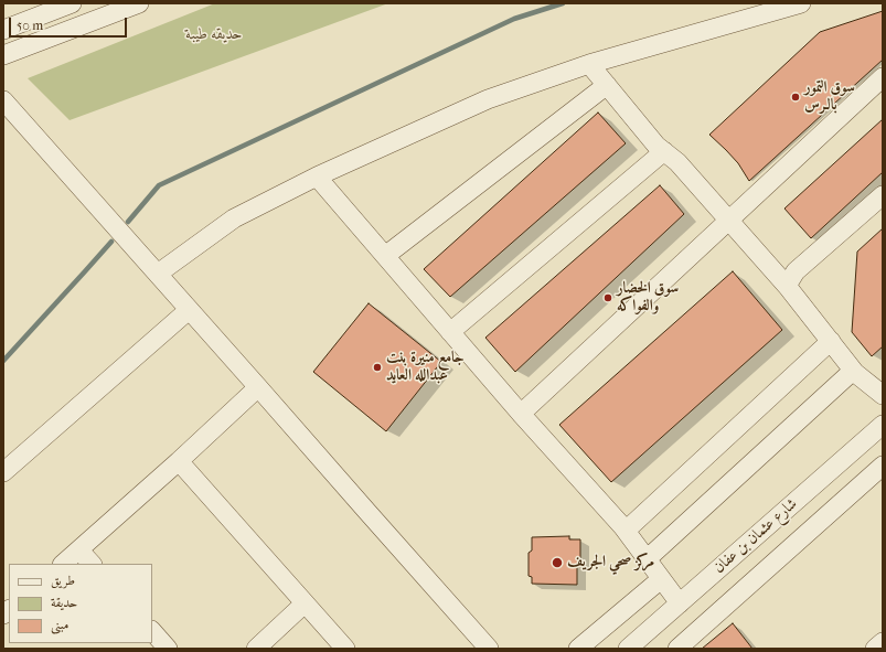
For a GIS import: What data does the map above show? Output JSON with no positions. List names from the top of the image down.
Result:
{
  "streets": {
    "street": ["شارع عثمان بن عفان"]
  },
  "parks": ["حديقه طيبة"],
  "places": [
    "سوق التمور بالـرس",
    "سوق الخضار والفواكه",
    "جامع منيرة بنت عبدالله العايد",
    "مركز صحي الجريف"
  ],
  "legend": ["طريق", "حديقة", "مبنى"],
  "scale_bar": "50 m"
}
